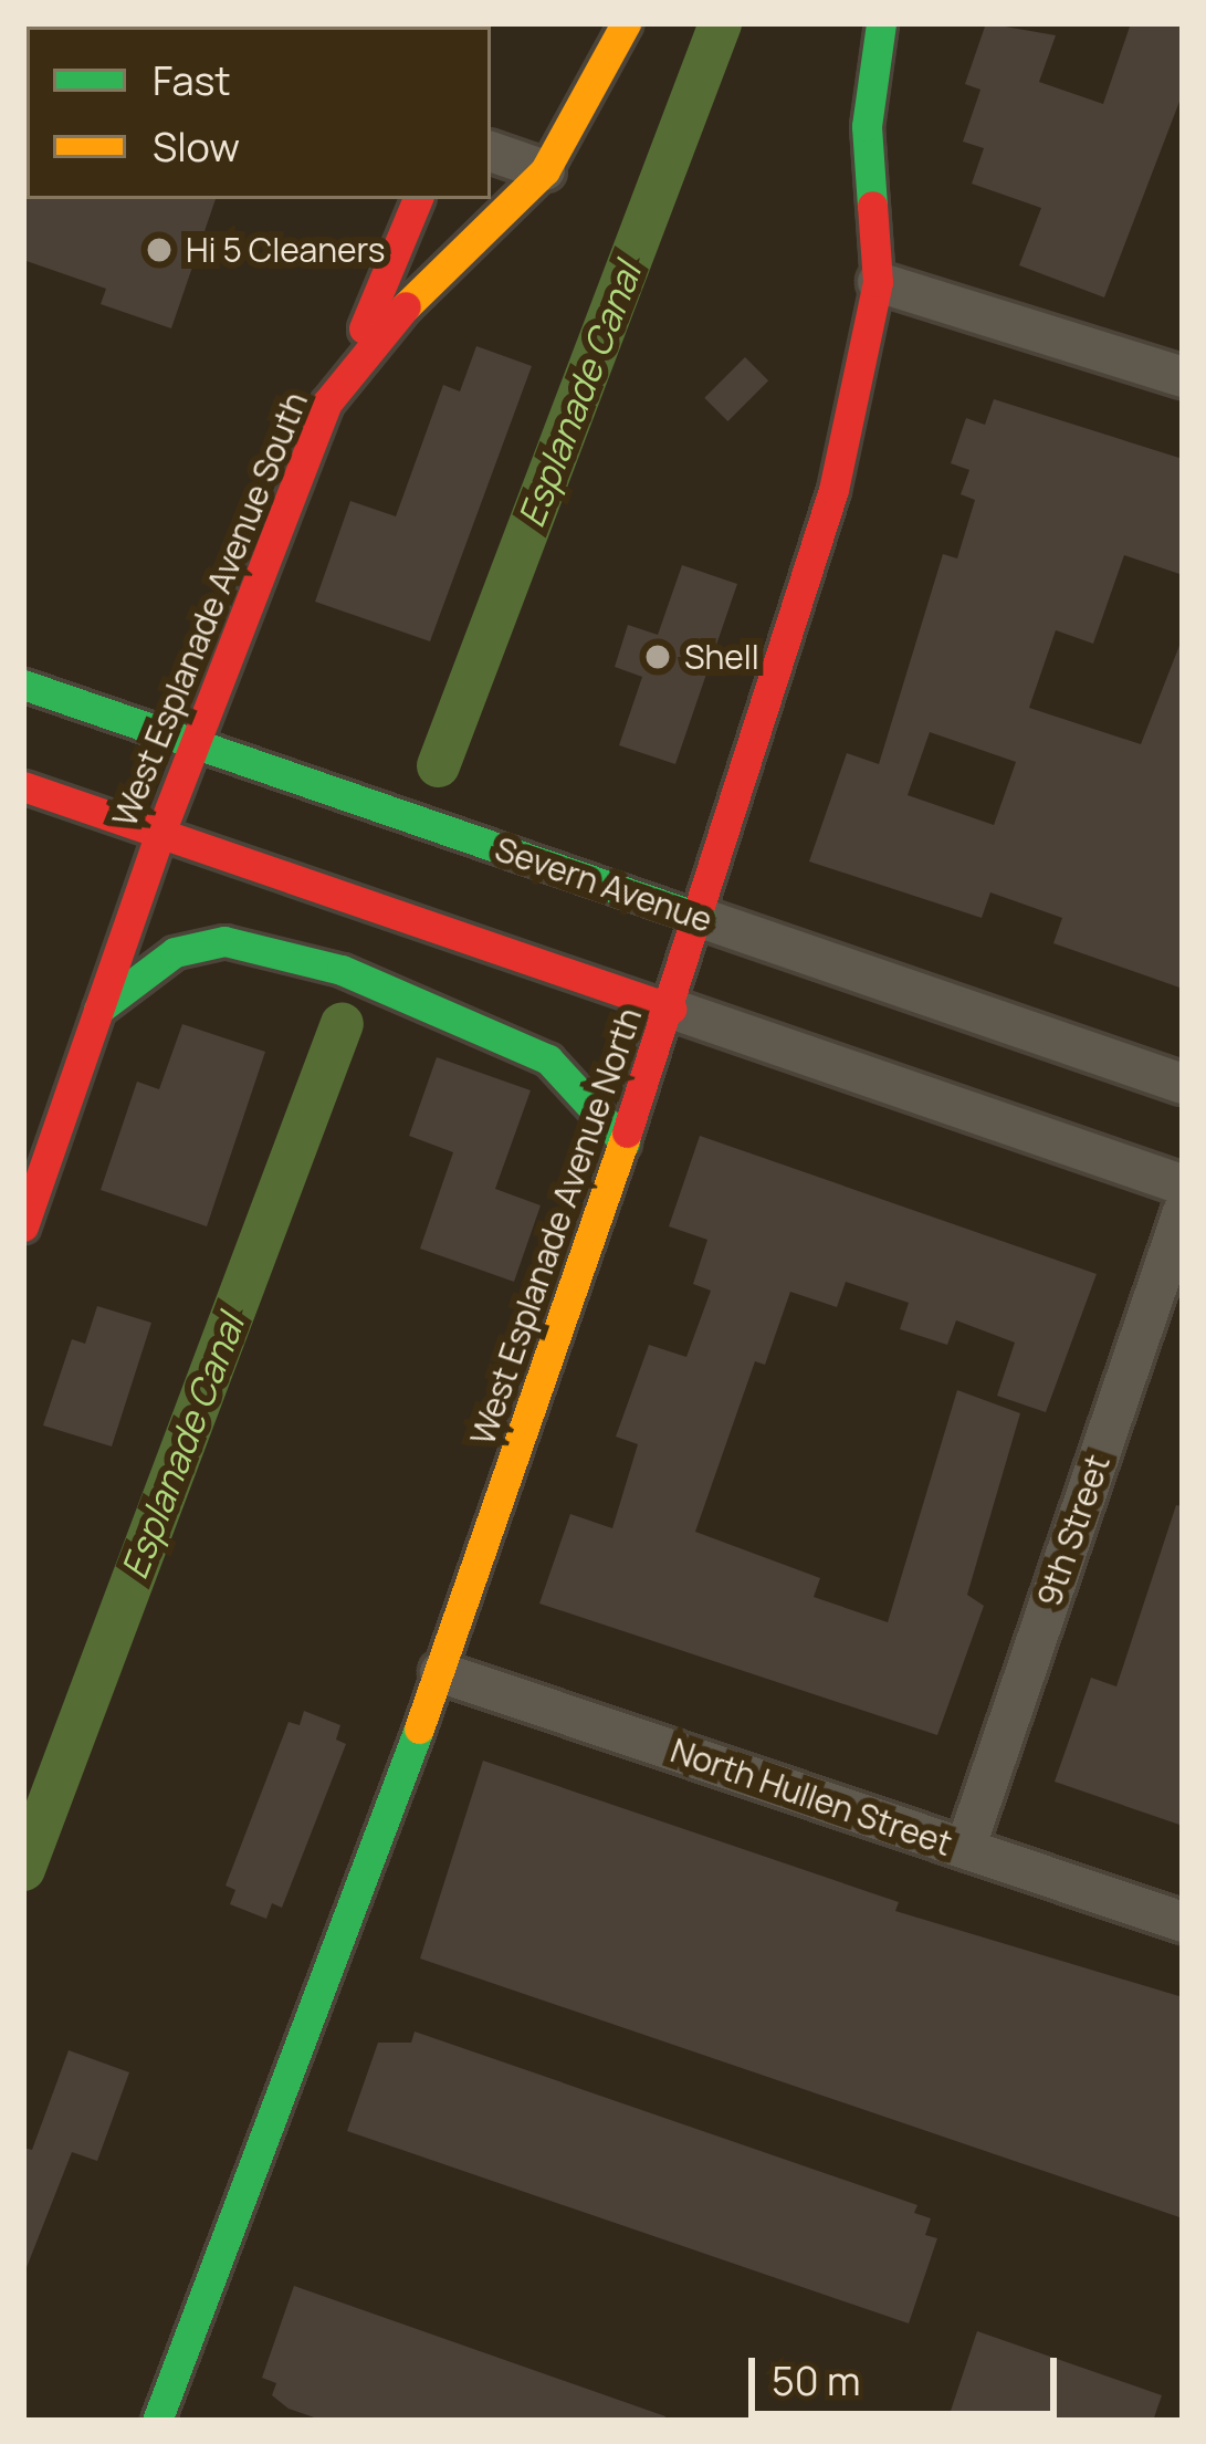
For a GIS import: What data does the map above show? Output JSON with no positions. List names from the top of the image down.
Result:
{
  "streets": {
    "main road": ["West Esplanade Avenue South", "Severn Avenue", "West Esplanade Avenue North"],
    "street": ["9th Street", "North Hullen Street"]
  },
  "crossings": [
    ["West Esplanade Avenue South", "Severn Avenue"],
    ["Severn Avenue", "West Esplanade Avenue North"],
    ["West Esplanade Avenue North", "North Hullen Street"],
    ["9th Street", "North Hullen Street"]
  ],
  "water": ["Esplanade Canal"],
  "places": ["Hi 5 Cleaners", "Shell"],
  "legend": ["Fast", "Slow"],
  "scale_bar": "50 m"
}
